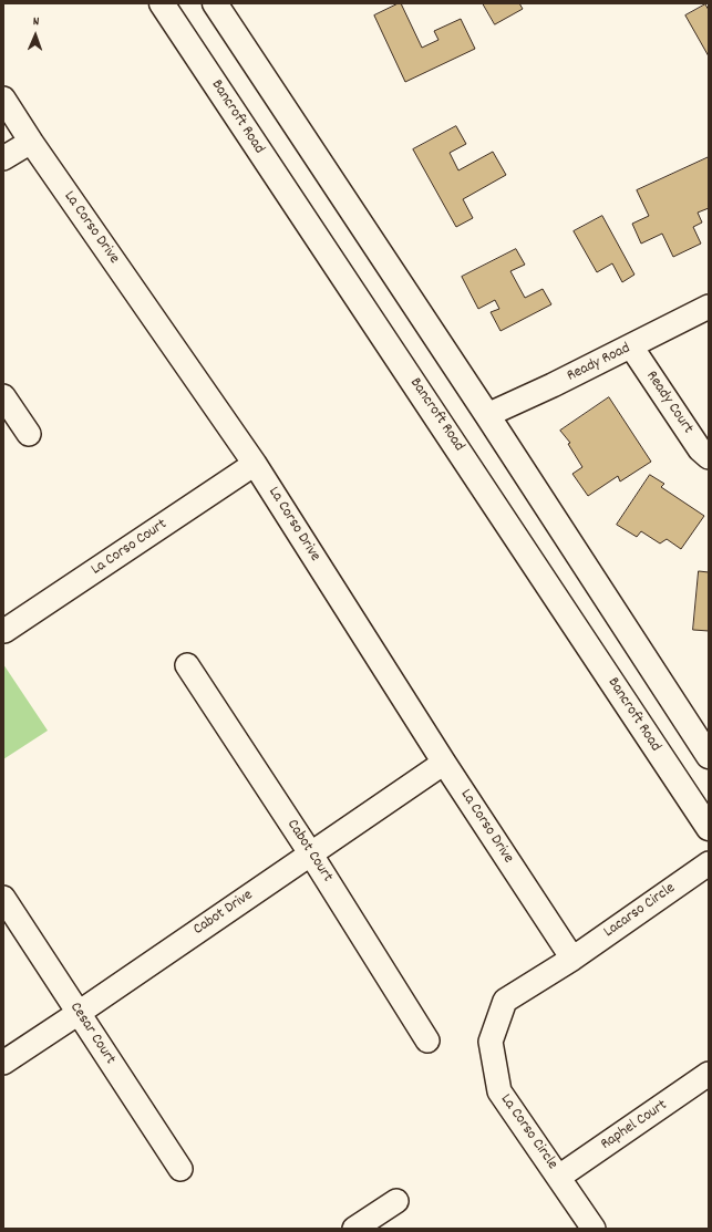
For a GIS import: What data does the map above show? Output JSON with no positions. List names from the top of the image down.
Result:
{
  "streets": {
    "main road": ["Bancroft Road"],
    "street": [
      "La Corso Drive",
      "Ready Road",
      "Ready Court",
      "La Corso Court",
      "Cabot Court",
      "Lacarso Circle",
      "Cabot Drive",
      "Cesar Court",
      "Raphel Court",
      "La Corso Circle"
    ]
  },
  "crossings": [
    ["La Corso Drive", "La Corso Court"],
    ["La Corso Drive", "Lacarso Circle"],
    ["La Corso Drive", "Cabot Drive"],
    ["La Corso Drive", "La Corso Circle"],
    ["Ready Road", "Ready Court"],
    ["Cabot Court", "Cabot Drive"],
    ["Lacarso Circle", "La Corso Circle"],
    ["Cabot Drive", "Cesar Court"],
    ["Raphel Court", "La Corso Circle"]
  ],
  "north": "top"
}
